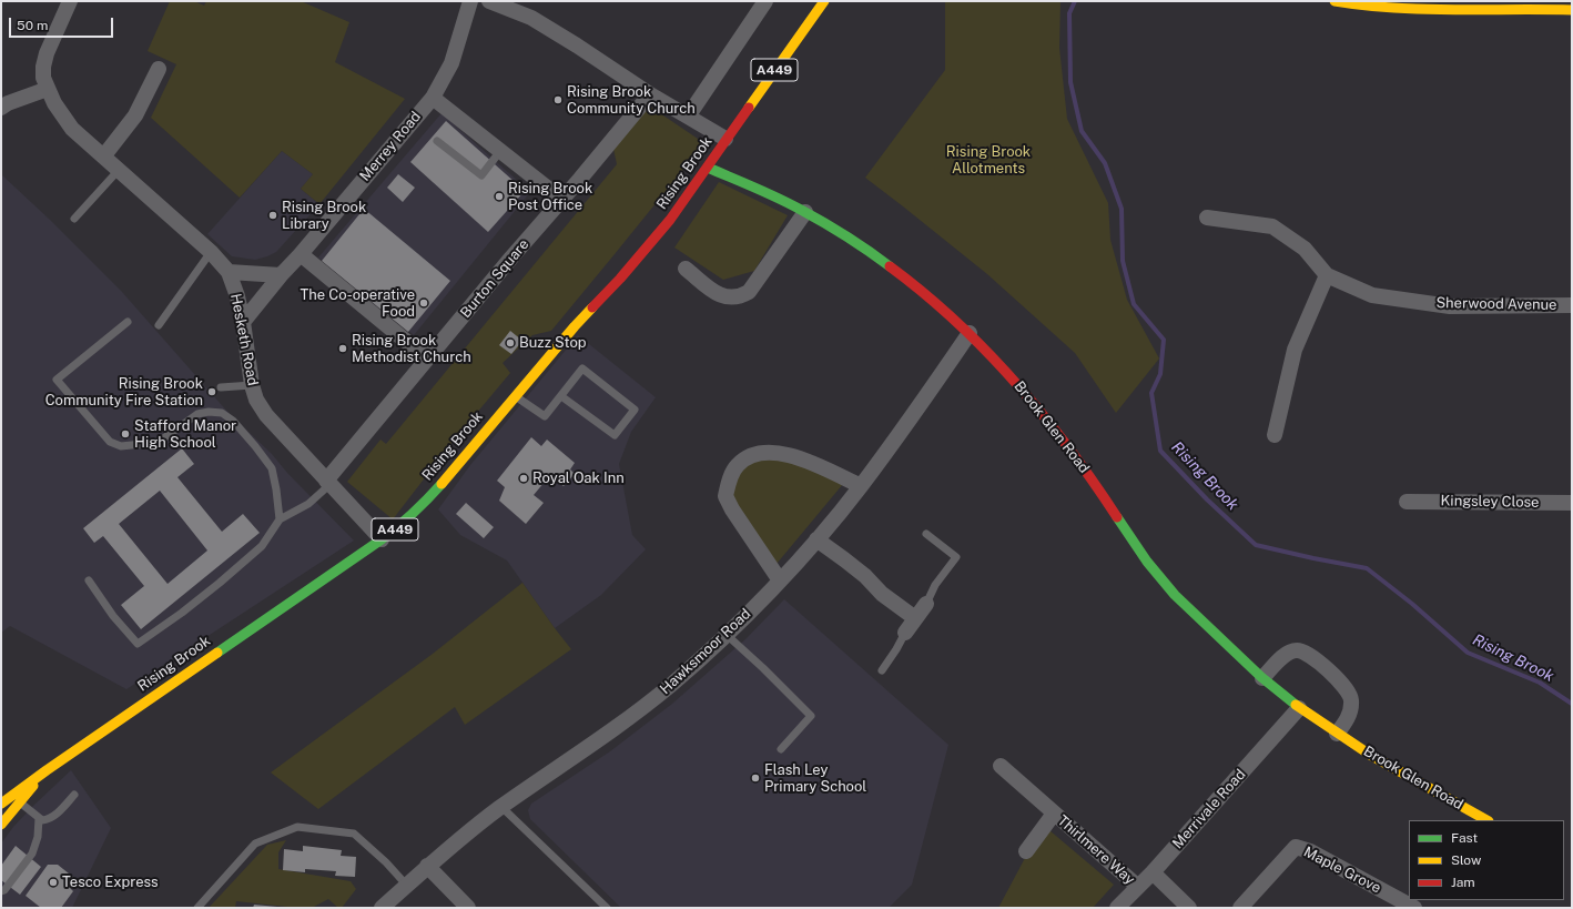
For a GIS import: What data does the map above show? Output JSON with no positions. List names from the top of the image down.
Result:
{
  "streets": {
    "main road": ["A449", "Rising Brook", "Brook Glen Road"],
    "street": [
      "Merrey Road",
      "Burton Square",
      "Sherwood Avenue",
      "Hesketh Road",
      "Kingsley Close",
      "Hawksmoor Road",
      "Merrivale Road",
      "Thirlmere Way",
      "Maple Grove"
    ]
  },
  "crossings": [
    ["Merrey Road", "Hesketh Road"],
    ["Rising Brook", "Hesketh Road"],
    ["Rising Brook", "Brook Glen Road"],
    ["Burton Square", "Hesketh Road"],
    ["Brook Glen Road", "Hawksmoor Road"],
    ["Brook Glen Road", "Merrivale Road"],
    ["Merrivale Road", "Thirlmere Way"]
  ],
  "water": ["Rising Brook"],
  "parks": ["Rising Brook Allotments"],
  "places": [
    "Rising Brook Community Church",
    "Rising Brook Post Office",
    "Rising Brook Library",
    "The Co-operative Food",
    "Buzz Stop",
    "Rising Brook Methodist Church",
    "Rising Brook Community Fire Station",
    "Stafford Manor High School",
    "Royal Oak Inn",
    "Flash Ley Primary School",
    "Tesco Express"
  ],
  "legend": ["Fast", "Slow", "Jam"],
  "scale_bar": "50 m"
}
